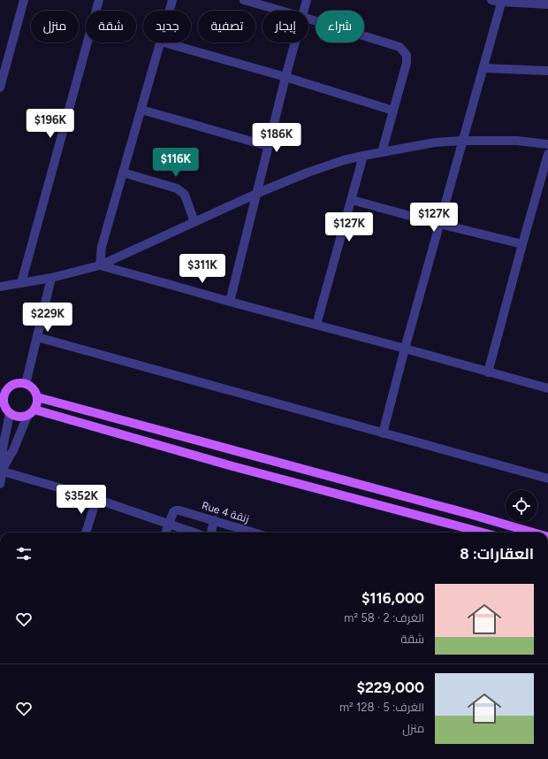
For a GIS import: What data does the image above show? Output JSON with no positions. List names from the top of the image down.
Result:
{
  "streets": {
    "street": ["Rue 4 زنقة"]
  },
  "page": {
    "chip": [
      "شراء",
      "إيجار",
      "تصفية",
      "جديد",
      "شقة",
      "منزل"
    ],
    "price": [
      "$196K",
      "$186K",
      "$116K",
      "$127K",
      "$127K",
      "$311K",
      "$229K",
      "$352K"
    ],
    "heading": "العقارات: 8",
    "list": [
      {
        "name": "$116,000",
        "note": "الغرف: 2 · 58 m² · شقة"
      },
      {
        "name": "$229,000",
        "note": "الغرف: 5 · 128 m² · منزل"
      }
    ]
  }
}
